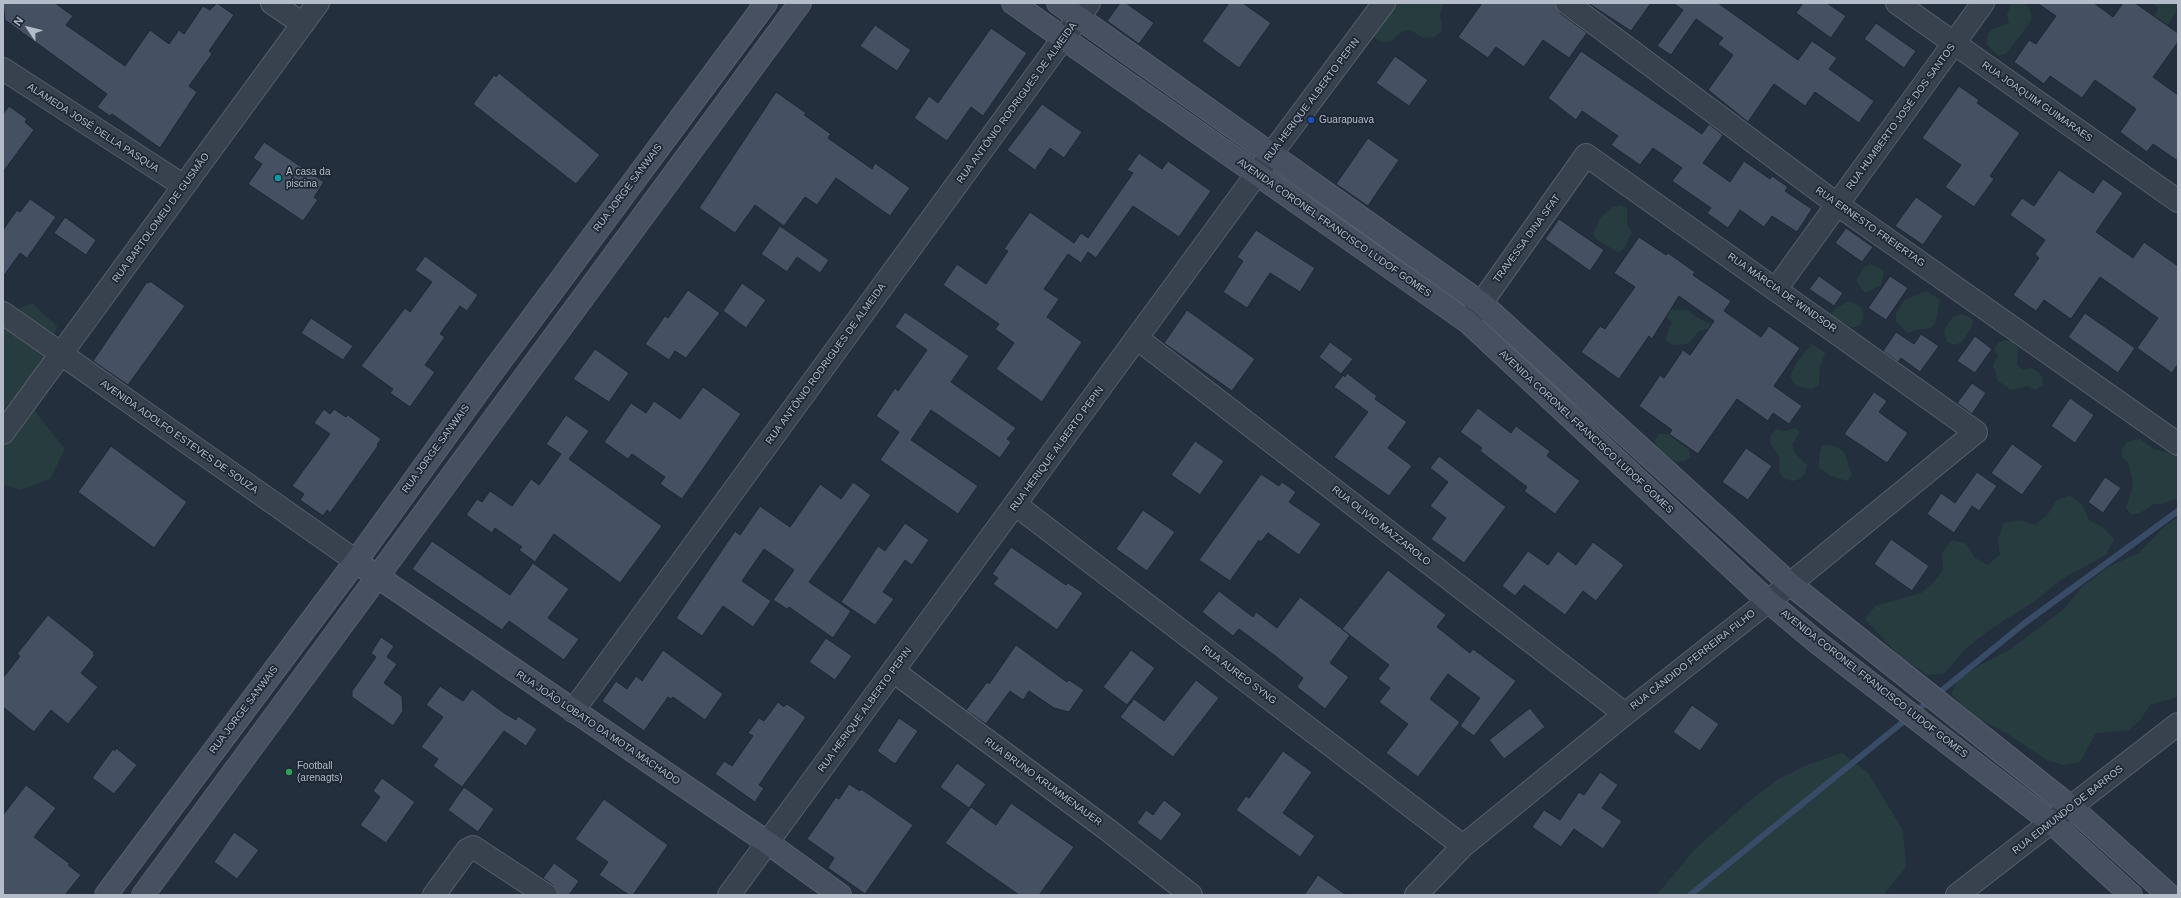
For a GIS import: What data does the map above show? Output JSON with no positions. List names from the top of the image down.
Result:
{
  "streets": {
    "street": [
      "RUA HERIQUE ALBERTO PEPIN",
      "RUA JOAQUIM GUIMARAES",
      "RUA ANTÔNIO RODRIGUES DE ALMEIDA",
      "RUA HUMBERTO JOSÉ DOS SANTOS",
      "ALAMEDA JOSÉ DELLA PASQUA",
      "RUA JORGE SANWAIS",
      "RUA BARTOLOMEU DE GUSMÃO",
      "RUA ERNESTO FREIERTAG",
      "AVENIDA CORONEL FRANCISCO LUDOF GOMES",
      "TRAVESSA DINA SFAT",
      "RUA MÁRCIA DE WINDSOR",
      "AVENIDA ADOLFO ESTEVES DE SOUZA",
      "RUA OLIVIO MAZZAROLO",
      "RUA CÂNDIDO FERREIRA FILHO",
      "RUA AUREO SYNG",
      "RUA JOÃO LOBATO DA MOTA MACHADO",
      "RUA BRUNO KRUMMENAUER",
      "RUA EDMUNDO DE BARROS"
    ]
  },
  "crossings": [
    ["RUA HERIQUE ALBERTO PEPIN", "AVENIDA CORONEL FRANCISCO LUDOF GOMES"],
    ["RUA HERIQUE ALBERTO PEPIN", "RUA OLIVIO MAZZAROLO"],
    ["RUA HERIQUE ALBERTO PEPIN", "RUA AUREO SYNG"],
    ["RUA HERIQUE ALBERTO PEPIN", "RUA JOÃO LOBATO DA MOTA MACHADO"],
    ["RUA HERIQUE ALBERTO PEPIN", "RUA BRUNO KRUMMENAUER"],
    ["RUA JOAQUIM GUIMARAES", "RUA HUMBERTO JOSÉ DOS SANTOS"],
    ["RUA ANTÔNIO RODRIGUES DE ALMEIDA", "AVENIDA CORONEL FRANCISCO LUDOF GOMES"],
    ["RUA ANTÔNIO RODRIGUES DE ALMEIDA", "RUA JOÃO LOBATO DA MOTA MACHADO"],
    ["RUA HUMBERTO JOSÉ DOS SANTOS", "RUA ERNESTO FREIERTAG"],
    ["RUA HUMBERTO JOSÉ DOS SANTOS", "RUA MÁRCIA DE WINDSOR"],
    ["ALAMEDA JOSÉ DELLA PASQUA", "RUA BARTOLOMEU DE GUSMÃO"],
    ["RUA JORGE SANWAIS", "AVENIDA ADOLFO ESTEVES DE SOUZA"],
    ["RUA JORGE SANWAIS", "RUA JOÃO LOBATO DA MOTA MACHADO"],
    ["RUA BARTOLOMEU DE GUSMÃO", "AVENIDA ADOLFO ESTEVES DE SOUZA"],
    ["AVENIDA CORONEL FRANCISCO LUDOF GOMES", "TRAVESSA DINA SFAT"],
    ["AVENIDA CORONEL FRANCISCO LUDOF GOMES", "RUA CÂNDIDO FERREIRA FILHO"],
    ["AVENIDA CORONEL FRANCISCO LUDOF GOMES", "RUA EDMUNDO DE BARROS"],
    ["TRAVESSA DINA SFAT", "RUA MÁRCIA DE WINDSOR"],
    ["RUA MÁRCIA DE WINDSOR", "RUA CÂNDIDO FERREIRA FILHO"],
    ["AVENIDA ADOLFO ESTEVES DE SOUZA", "RUA JOÃO LOBATO DA MOTA MACHADO"],
    ["RUA OLIVIO MAZZAROLO", "RUA CÂNDIDO FERREIRA FILHO"],
    ["RUA CÂNDIDO FERREIRA FILHO", "RUA AUREO SYNG"]
  ],
  "places": ["Guarapuava", "A casa da piscina", "Football (arenagts)"],
  "north": "top left"
}
